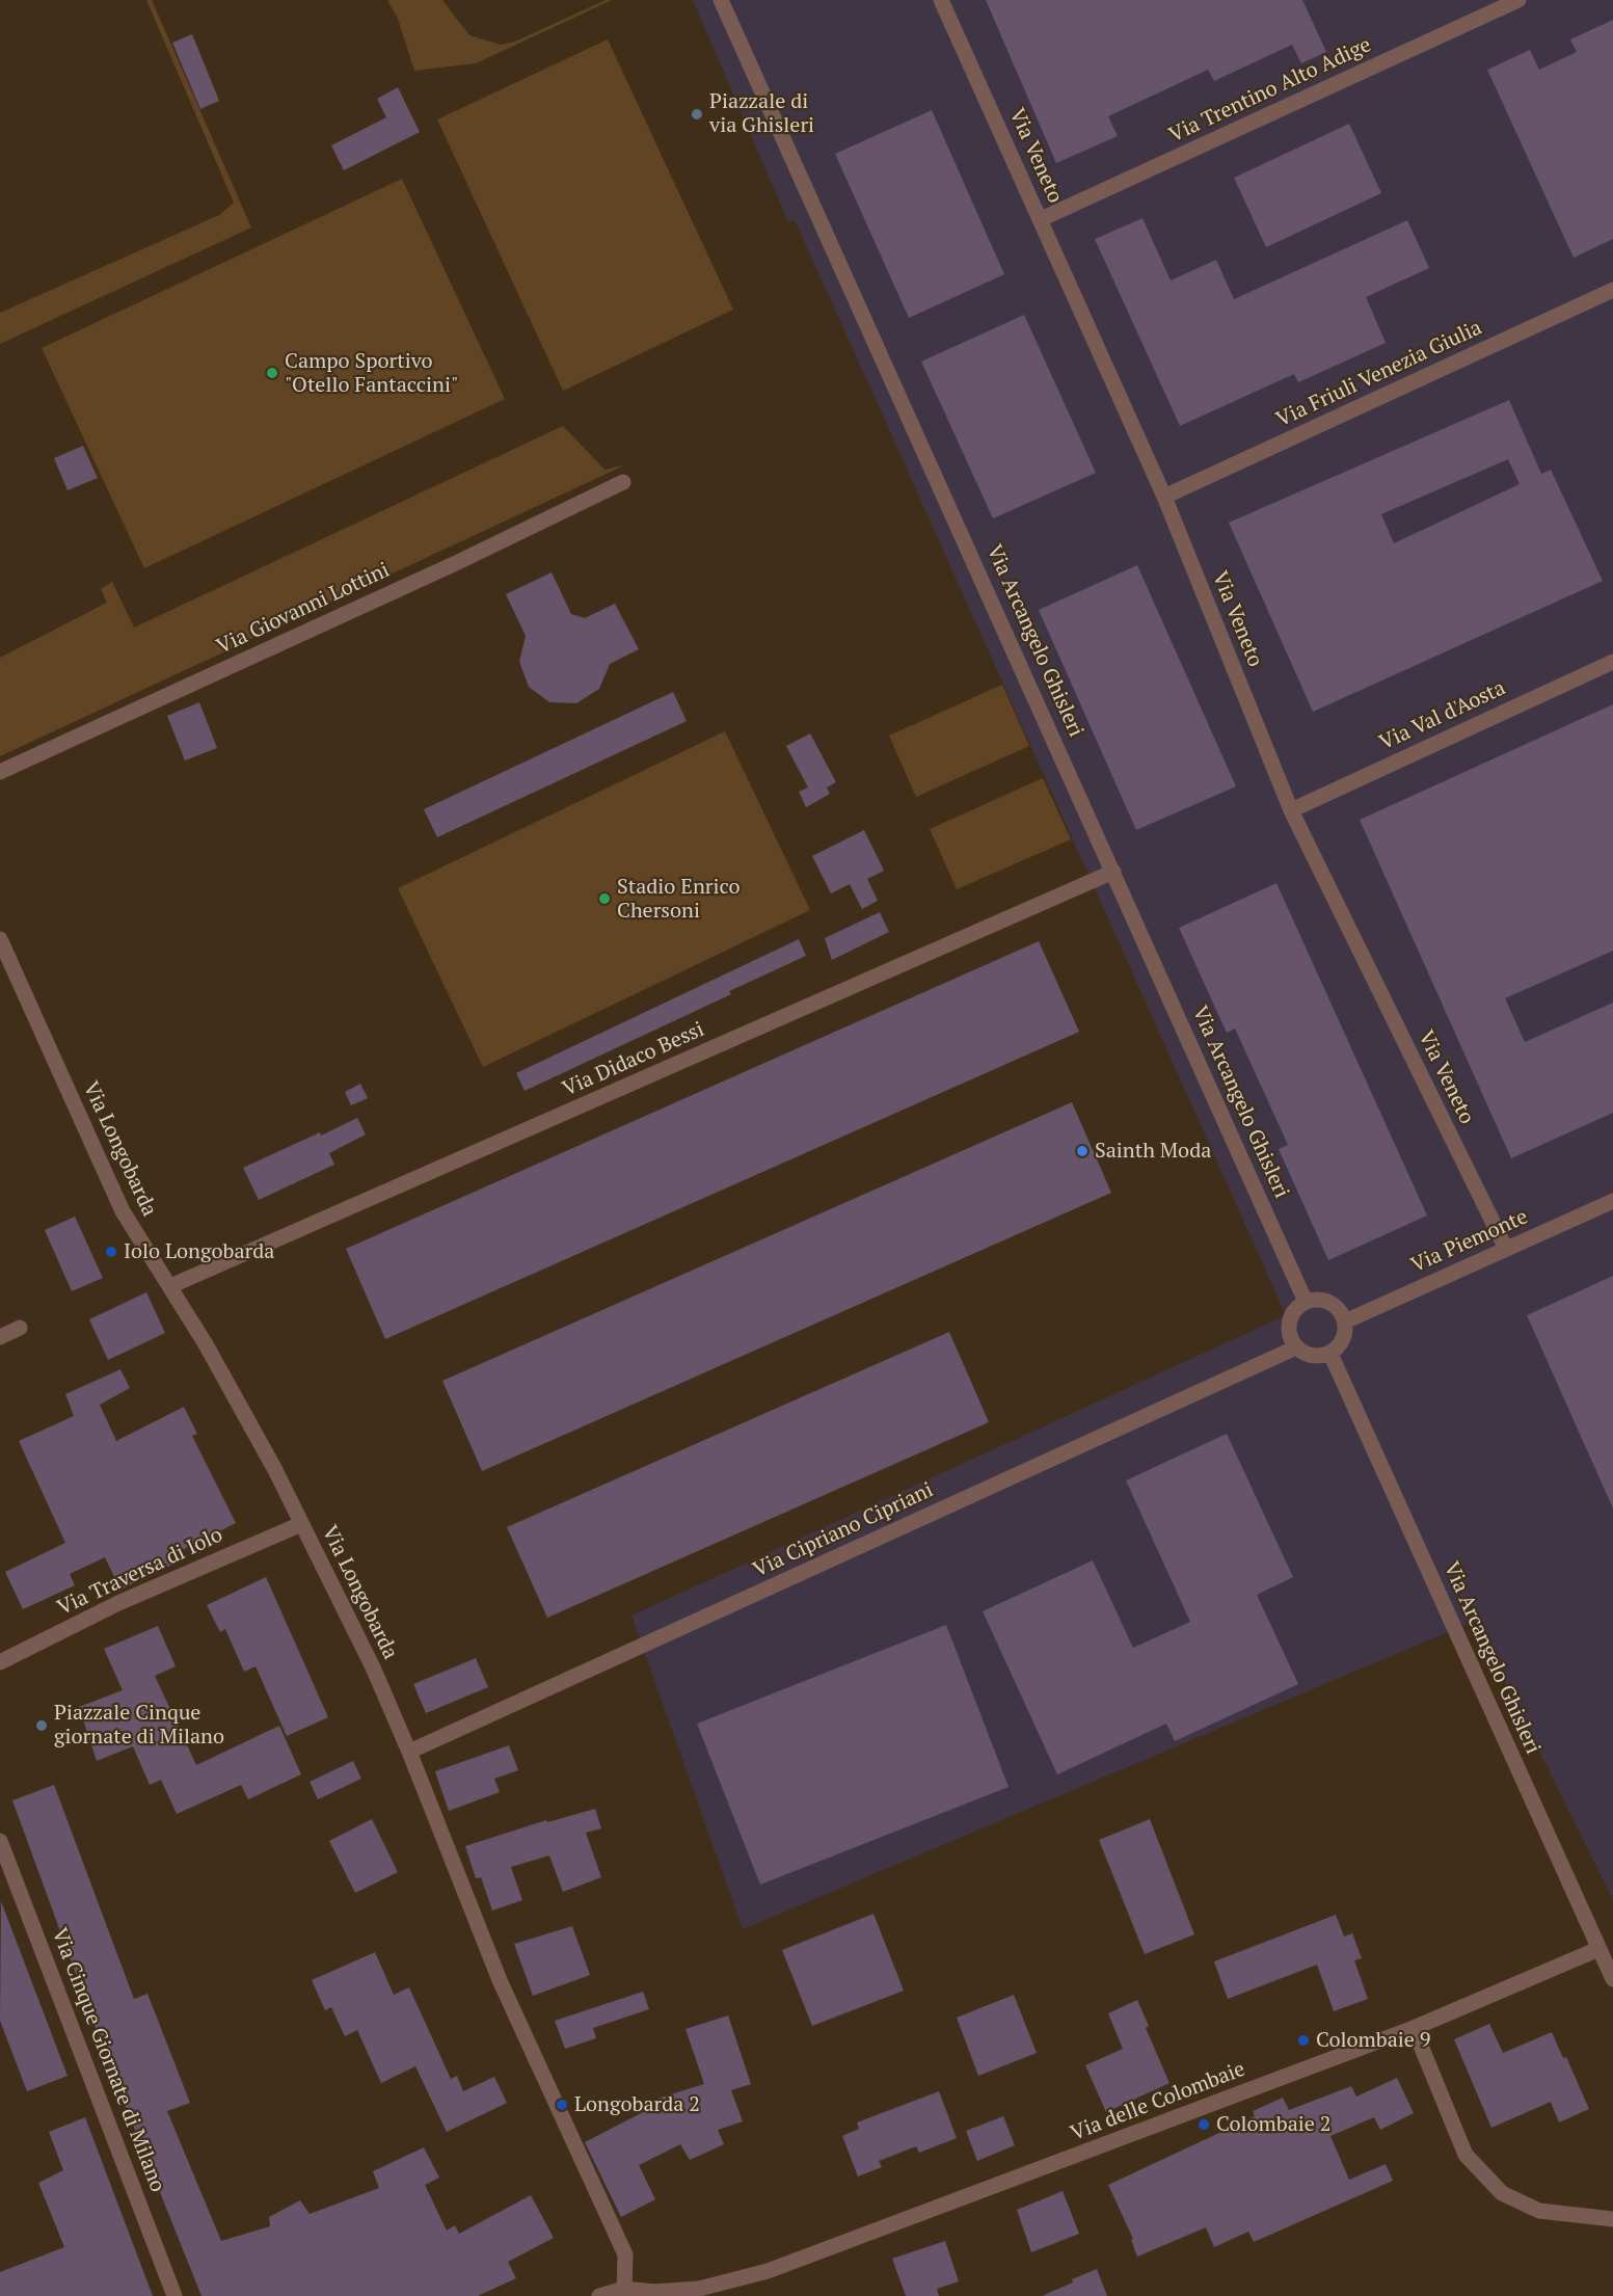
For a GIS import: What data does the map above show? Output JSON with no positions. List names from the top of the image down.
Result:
{
  "streets": {
    "street": [
      "Via Trentino Alto Adige",
      "Via Veneto",
      "Via Friuli Venezia Giulia",
      "Via Giovanni Lottini",
      "Via Arcangelo Ghisleri",
      "Via Val d'Aosta",
      "Via Didaco Bessi",
      "Via Longobarda",
      "Via Piemonte",
      "Via Cipriano Cipriani",
      "Via Traversa di Iolo",
      "Via Cinque Giornate di Milano",
      "Via delle Colombaie"
    ]
  },
  "crossings": [
    ["Via Trentino Alto Adige", "Via Veneto"],
    ["Via Veneto", "Via Friuli Venezia Giulia"],
    ["Via Veneto", "Via Val d'Aosta"],
    ["Via Veneto", "Via Piemonte"],
    ["Via Arcangelo Ghisleri", "Via Didaco Bessi"],
    ["Via Arcangelo Ghisleri", "Via Piemonte"],
    ["Via Arcangelo Ghisleri", "Via Cipriano Cipriani"],
    ["Via Arcangelo Ghisleri", "Via delle Colombaie"],
    ["Via Didaco Bessi", "Via Longobarda"],
    ["Via Longobarda", "Via Cipriano Cipriani"],
    ["Via Longobarda", "Via Traversa di Iolo"],
    ["Via Longobarda", "Via delle Colombaie"],
    ["Via Piemonte", "Via Cipriano Cipriani"]
  ],
  "places": [
    "Piazzale di via Ghisleri",
    "Campo Sportivo \"Otello Fantaccini\"",
    "Stadio Enrico Chersoni",
    "Sainth Moda",
    "Iolo Longobarda",
    "Piazzale Cinque giornate di Milano",
    "Colombaie 9",
    "Longobarda 2",
    "Colombaie 2"
  ]
}
